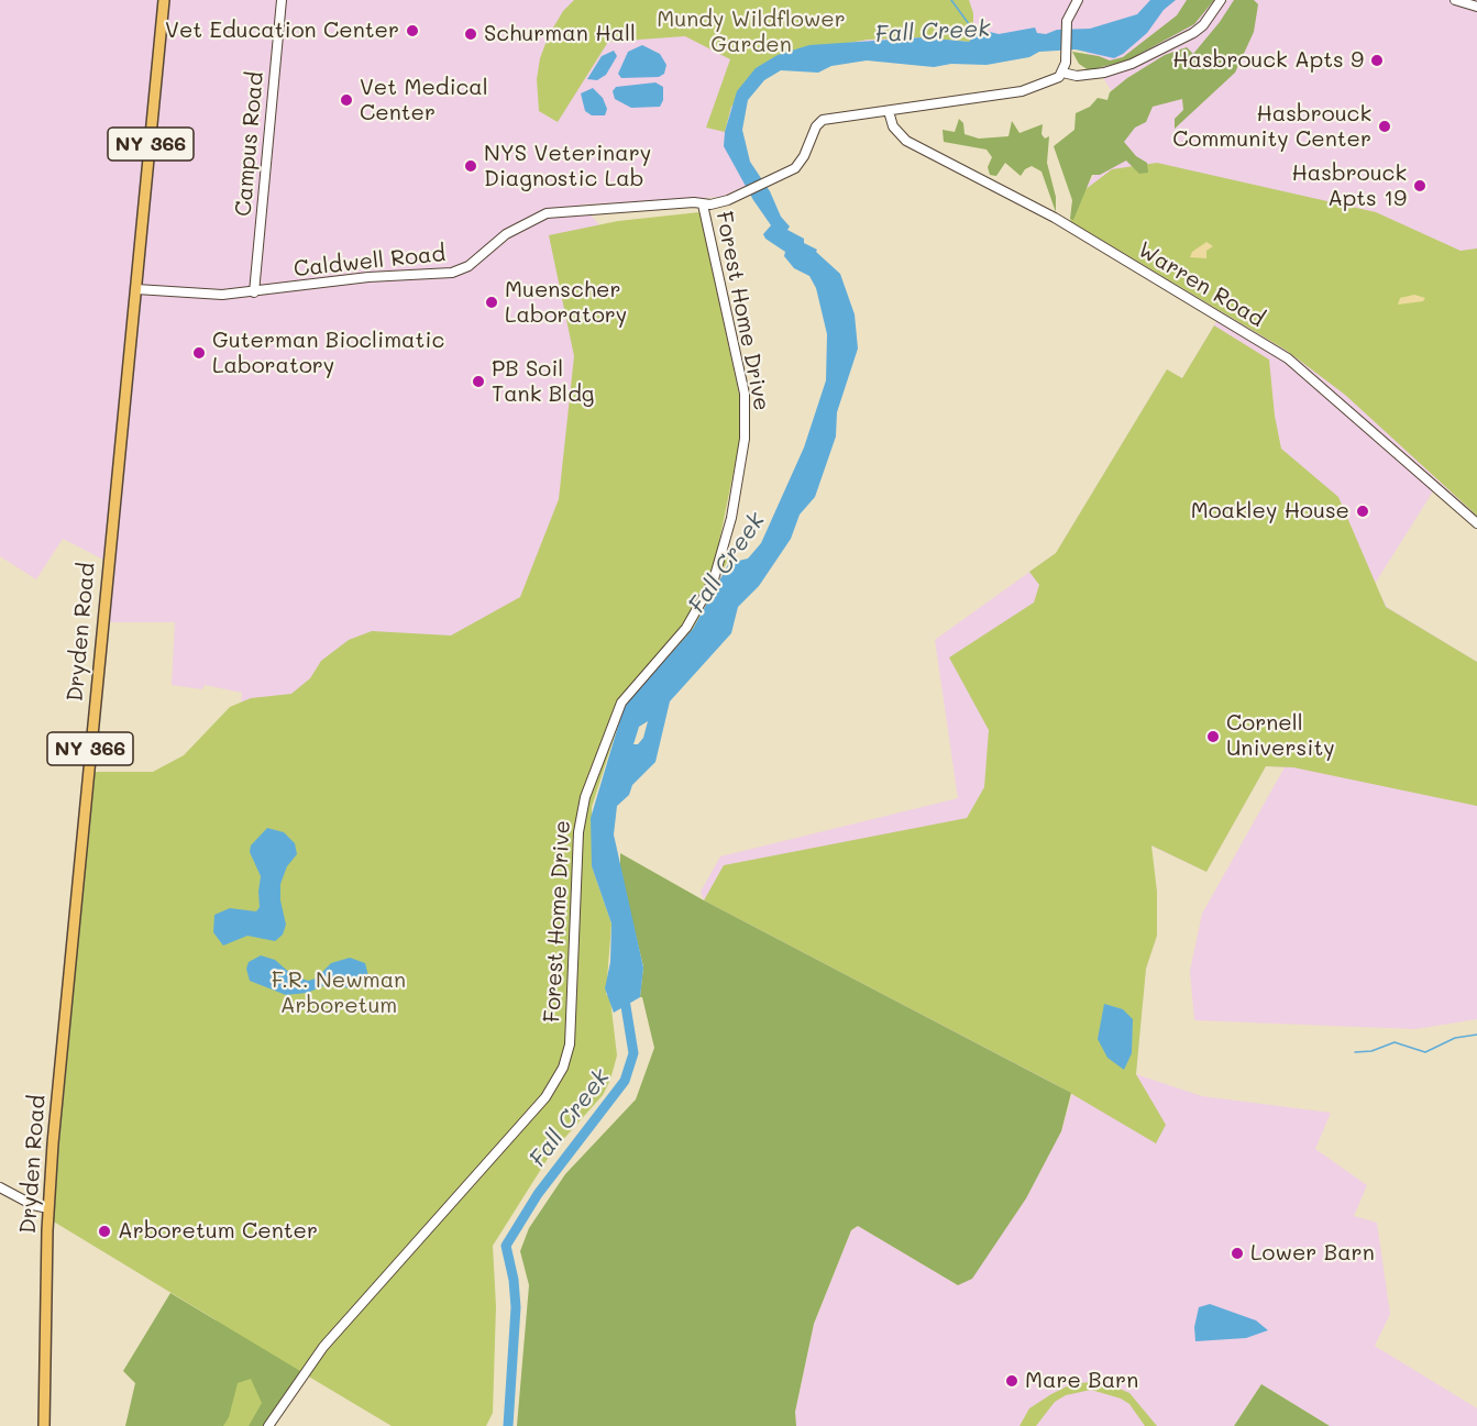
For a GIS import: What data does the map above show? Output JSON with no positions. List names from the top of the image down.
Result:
{
  "streets": {
    "main road": ["NY 366", "Dryden Road"],
    "street": [
      "Campus Road",
      "Caldwell Road",
      "Warren Road",
      "Forest Home Drive"
    ]
  },
  "crossings": [
    ["Campus Road", "Caldwell Road"],
    ["Caldwell Road", "Forest Home Drive"],
    ["Caldwell Road", "Dryden Road"],
    ["Warren Road", "Forest Home Drive"]
  ],
  "water": ["Fall Creek"],
  "parks": ["Mundy Wildflower Garden", "F.R. Newman Arboretum"],
  "places": [
    "Vet Education Center",
    "Schurman Hall",
    "Hasbrouck Apts 9",
    "Vet Medical Center",
    "Hasbrouck Community Center",
    "NYS Veterinary Diagnostic Lab",
    "Hasbrouck Apts 19",
    "Muenscher Laboratory",
    "Guterman Bioclimatic Laboratory",
    "PB Soil Tank Bldg",
    "Moakley House",
    "Cornell University",
    "Arboretum Center",
    "Lower Barn",
    "Mare Barn"
  ]
}
